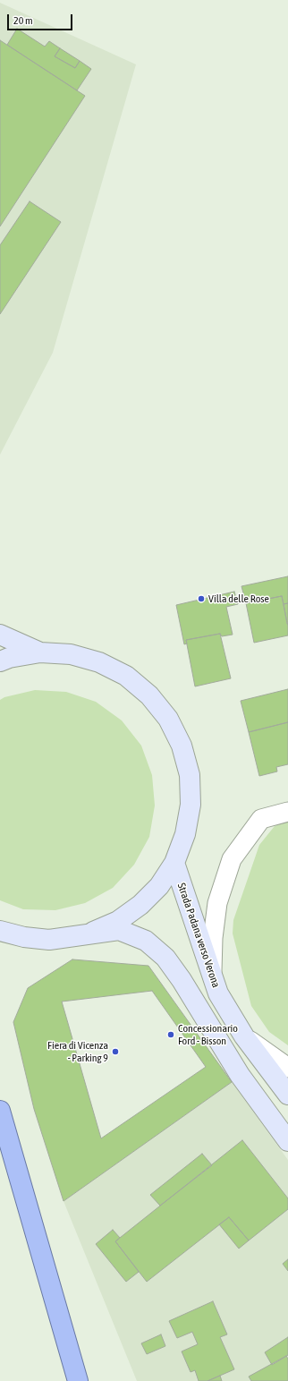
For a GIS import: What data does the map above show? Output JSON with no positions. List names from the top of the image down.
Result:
{
  "streets": {
    "main road": ["Strada Padana verso Verona"]
  },
  "places": ["Villa delle Rose", "Concessionario Ford - Bisson", "Fiera di Vicenza - Parking 9"],
  "scale_bar": "20 m"
}
